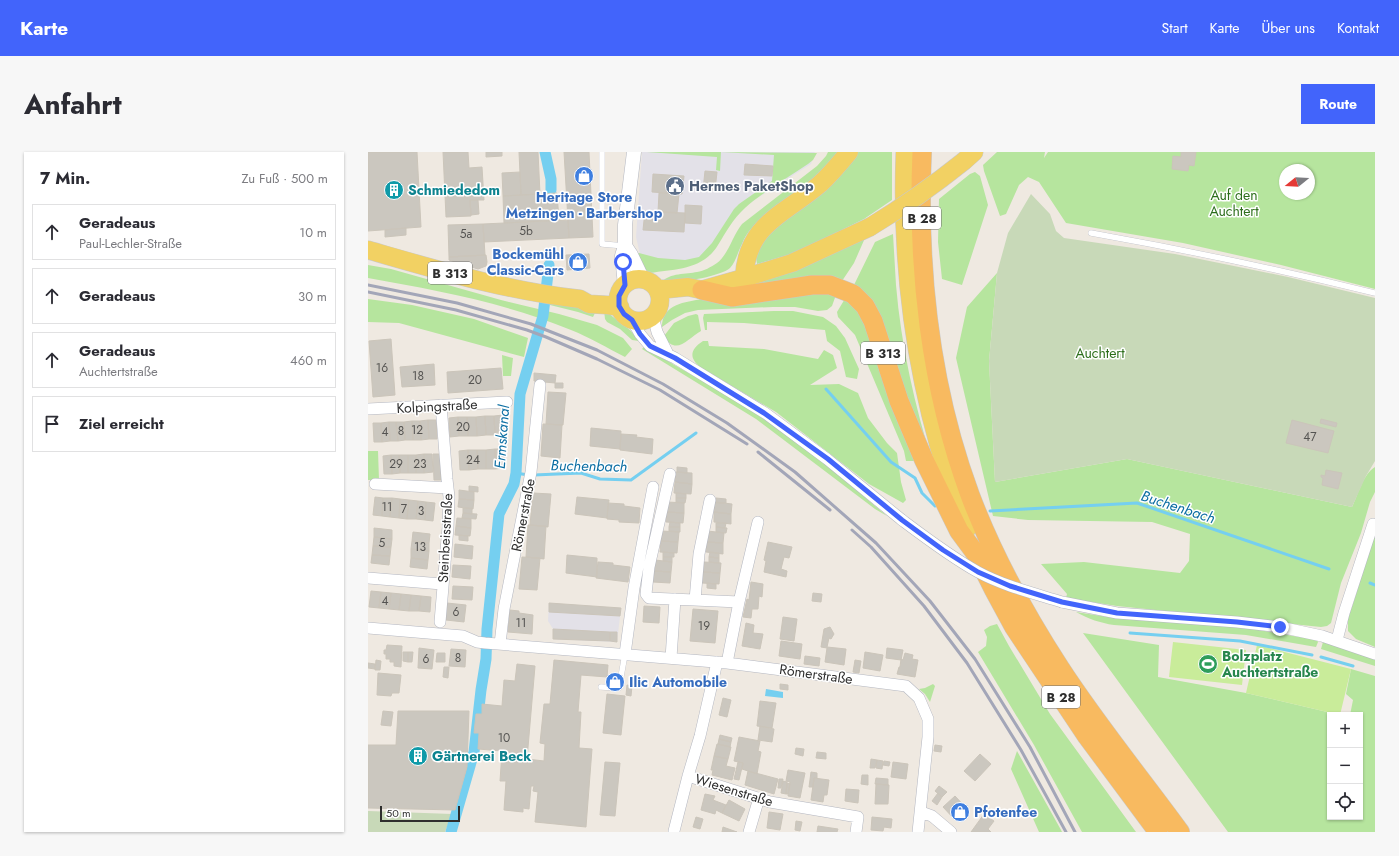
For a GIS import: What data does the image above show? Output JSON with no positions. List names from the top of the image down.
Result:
{
  "streets": {
    "highway": ["B 28", "B 313"],
    "street": [
      "Kolpingstraße",
      "Römerstraße",
      "Steinbeisstraße",
      "Wiesenstraße"
    ]
  },
  "crossings": [
    ["B 28", "B 313"],
    ["Kolpingstraße", "Steinbeisstraße"],
    ["Römerstraße", "Wiesenstraße"]
  ],
  "water": ["Ermskanal", "Buchenbach"],
  "parks": ["Auf den Auchtert", "Auchtert"],
  "places": {
    "shop": [
      "Heritage Store Metzingen - Barbershop",
      "Bockemühl Classic-Cars",
      "Ilic Automobile",
      "Pfotenfee"
    ],
    "public building": ["Hermes PaketShop"],
    "building": ["Schmiededom", "Gärtnerei Beck"],
    "sports": ["Bolzplatz Auchtertstraße"]
  },
  "house_numbers": [
    "5b",
    "5a",
    "16",
    "18",
    "20",
    "20",
    "12",
    "8",
    "4",
    "47",
    "24",
    "29",
    "23",
    "11",
    "7",
    "3",
    "5",
    "13",
    "4",
    "6",
    "11",
    "19",
    "8",
    "6",
    "10"
  ],
  "scale_bar": "50 m",
  "north": "left",
  "page": {
    "header": "Karte",
    "nav": [
      "Start",
      "Karte",
      "Über uns",
      "Kontakt"
    ],
    "title": "Anfahrt",
    "buttons": "Route",
    "heading": ["7 Min.", "Zu Fuß · 500 m"],
    "list": [
      ["Geradeaus", "Paul-Lechler-Straße", "10 m"],
      ["Geradeaus", "30 m"],
      ["Geradeaus", "Auchtertstraße", "460 m"],
      "Ziel erreicht"
    ],
    "map_buttons": ["+", "−"],
    "scale": "50 m"
  }
}
